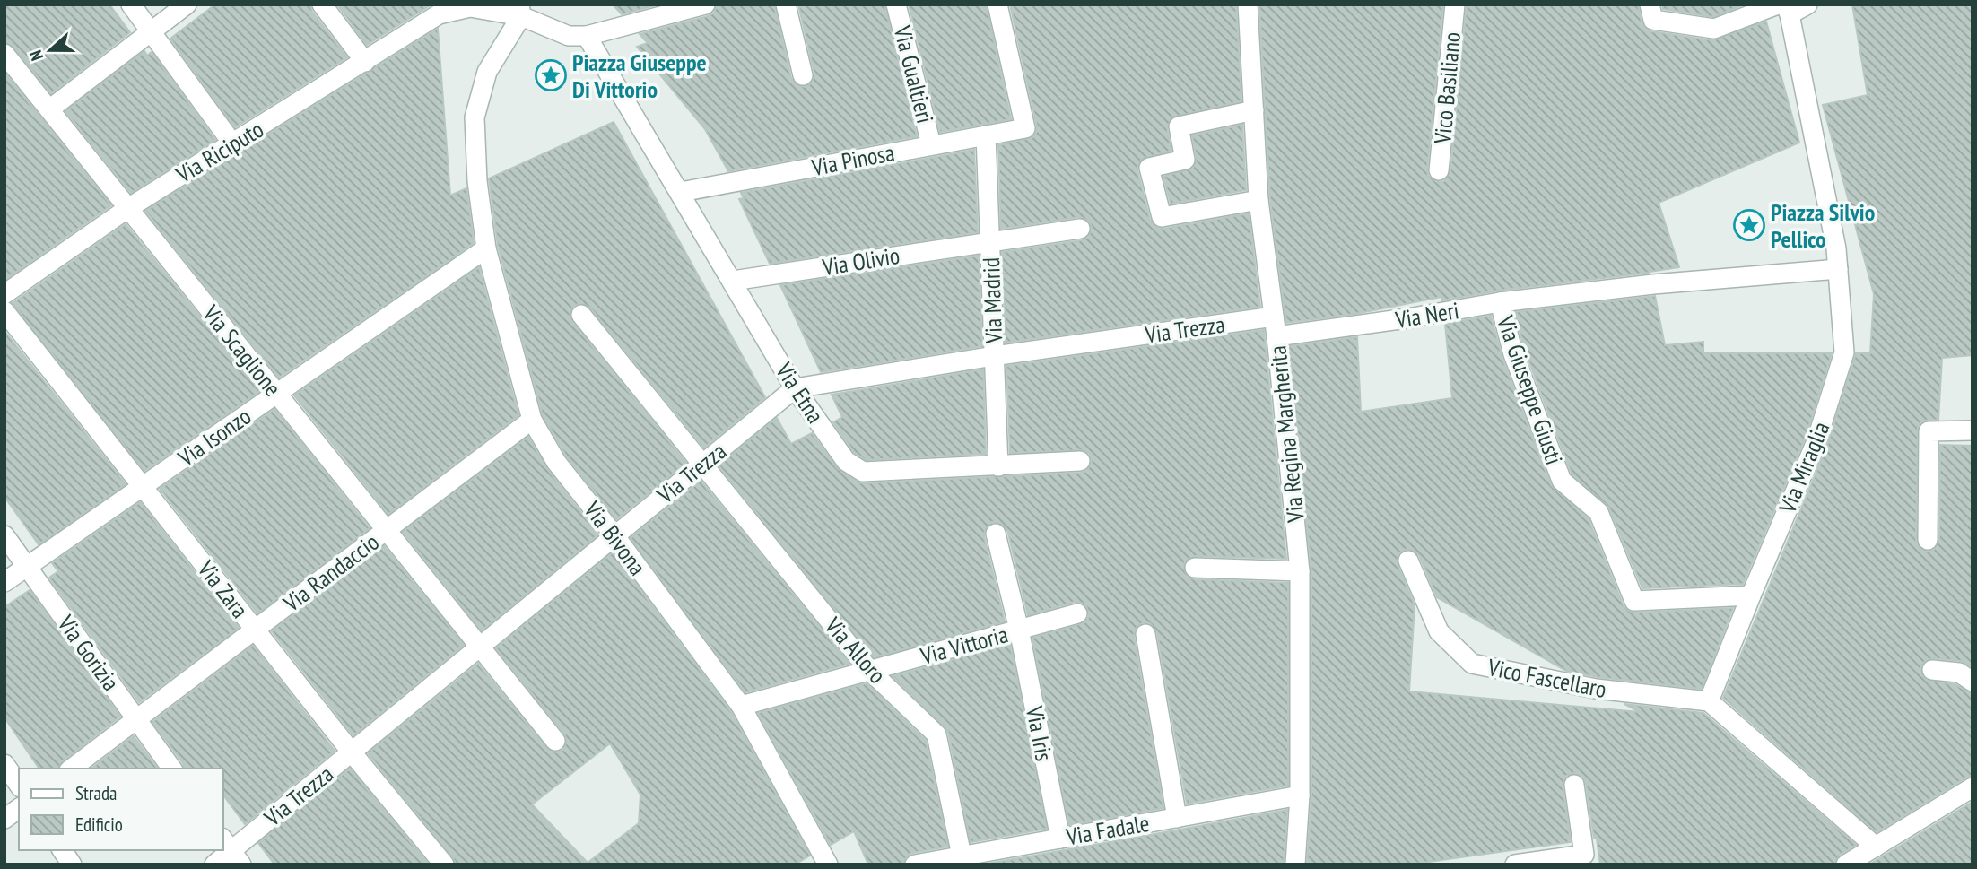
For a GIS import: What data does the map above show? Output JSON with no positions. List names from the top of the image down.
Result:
{
  "streets": {
    "street": [
      "Via Gualtieri",
      "Vico Basiliano",
      "Via Riciputo",
      "Via Pinosa",
      "Via Olivio",
      "Via Madrid",
      "Via Neri",
      "Via Trezza",
      "Via Scaglione",
      "Via Giuseppe Giusti",
      "Via Etna",
      "Via Regina Margherita",
      "Via Isonzo",
      "Via Miraglia",
      "Via Bivona",
      "Via Randaccio",
      "Via Zara",
      "Via Vittoria",
      "Via Alloro",
      "Via Gorizia",
      "Vico Fascellaro",
      "Via Iris",
      "Via Fadale"
    ]
  },
  "crossings": [
    ["Via Gualtieri", "Via Pinosa"],
    ["Via Riciputo", "Via Scaglione"],
    ["Via Riciputo", "Via Bivona"],
    ["Via Pinosa", "Via Madrid"],
    ["Via Pinosa", "Via Etna"],
    ["Via Olivio", "Via Madrid"],
    ["Via Olivio", "Via Etna"],
    ["Via Madrid", "Via Trezza"],
    ["Via Madrid", "Via Etna"],
    ["Via Neri", "Via Giuseppe Giusti"],
    ["Via Neri", "Via Regina Margherita"],
    ["Via Neri", "Via Miraglia"],
    ["Via Trezza", "Via Scaglione"],
    ["Via Trezza", "Via Etna"],
    ["Via Trezza", "Via Regina Margherita"],
    ["Via Trezza", "Via Bivona"],
    ["Via Trezza", "Via Zara"],
    ["Via Trezza", "Via Alloro"],
    ["Via Scaglione", "Via Isonzo"],
    ["Via Scaglione", "Via Randaccio"],
    ["Via Giuseppe Giusti", "Via Miraglia"],
    ["Via Regina Margherita", "Via Fadale"],
    ["Via Isonzo", "Via Bivona"],
    ["Via Isonzo", "Via Zara"],
    ["Via Isonzo", "Via Gorizia"],
    ["Via Miraglia", "Vico Fascellaro"],
    ["Via Bivona", "Via Randaccio"],
    ["Via Bivona", "Via Vittoria"],
    ["Via Randaccio", "Via Zara"],
    ["Via Randaccio", "Via Gorizia"],
    ["Via Vittoria", "Via Alloro"],
    ["Via Vittoria", "Via Iris"],
    ["Via Alloro", "Via Fadale"],
    ["Via Iris", "Via Fadale"]
  ],
  "places": {
    "place": ["Piazza Giuseppe Di Vittorio", "Piazza Silvio Pellico"]
  },
  "legend": ["Strada", "Edificio"],
  "north": "left"
}
